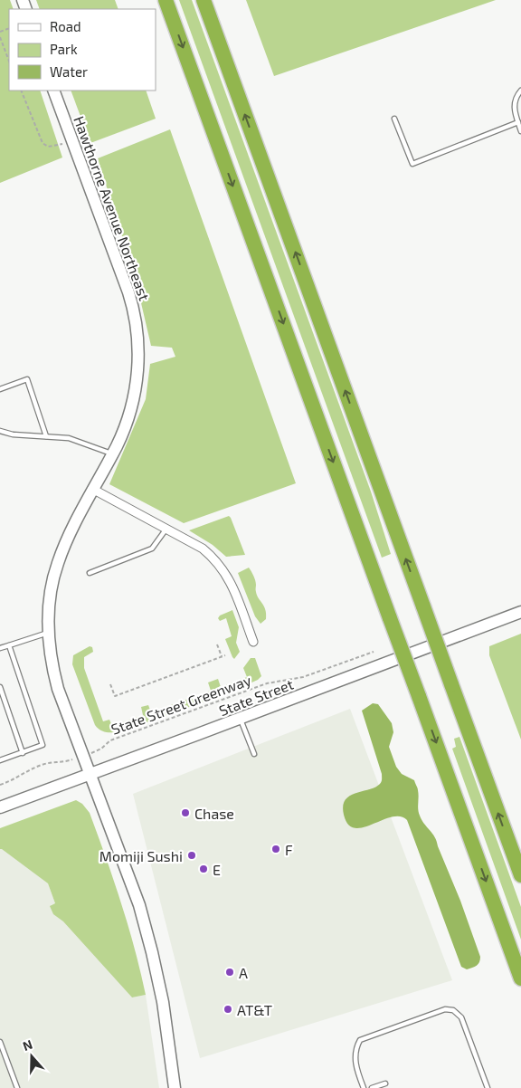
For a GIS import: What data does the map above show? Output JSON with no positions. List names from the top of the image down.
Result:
{
  "streets": {
    "main road": ["Hawthorne Avenue Northeast", "State Street"],
    "path": ["State Street Greenway"]
  },
  "crossings": [
    ["Hawthorne Avenue Northeast", "State Street"]
  ],
  "places": [
    "Chase",
    "F",
    "Momiji Sushi",
    "E",
    "A",
    "AT&T"
  ],
  "legend": ["Road", "Park", "Water"],
  "north": "top"
}
